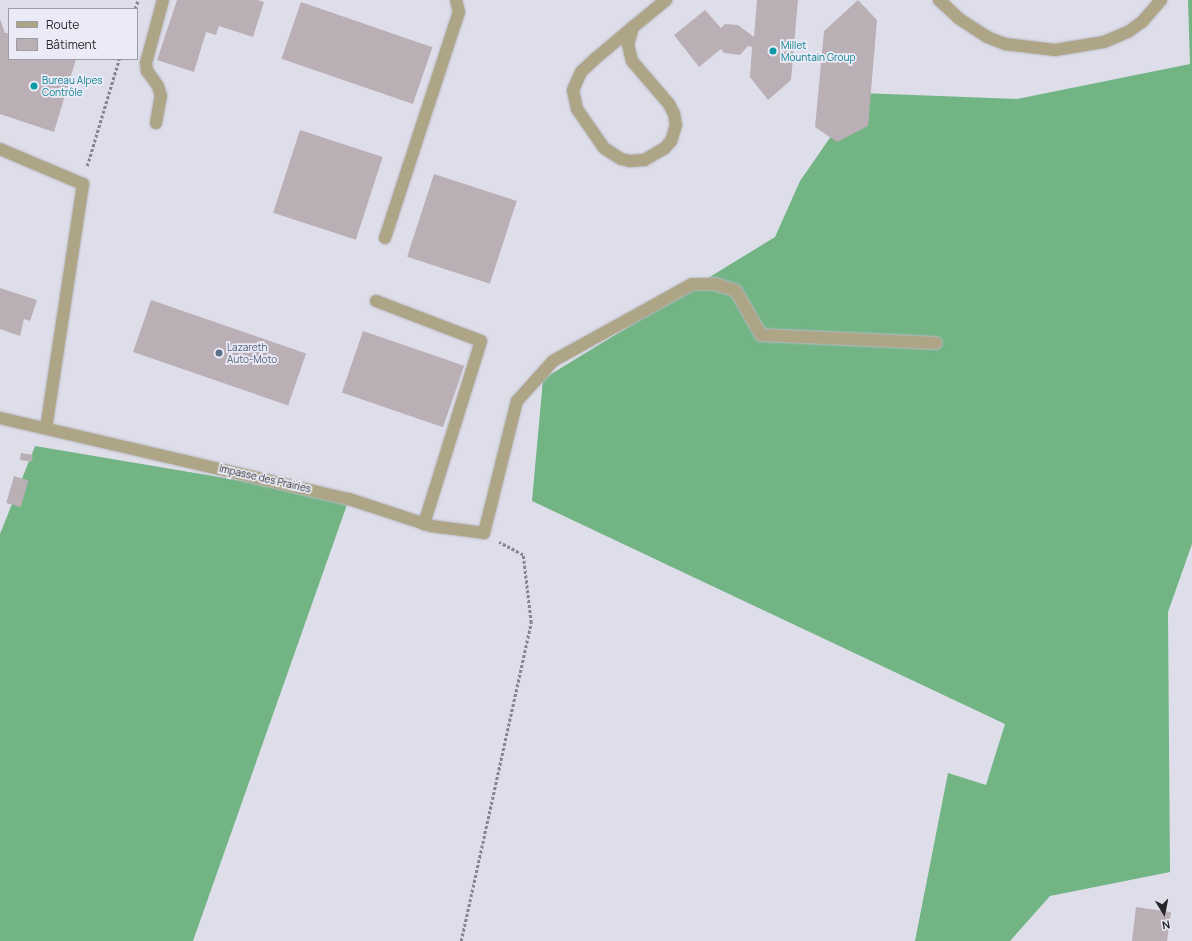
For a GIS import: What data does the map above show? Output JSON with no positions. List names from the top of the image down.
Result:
{
  "streets": {
    "street": ["Impasse des Prairies"]
  },
  "places": ["Millet Mountain Group", "Bureau Alpes Contrôle", "Lazareth Auto-Moto"],
  "legend": ["Route", "Bâtiment"],
  "north": "bottom"
}
